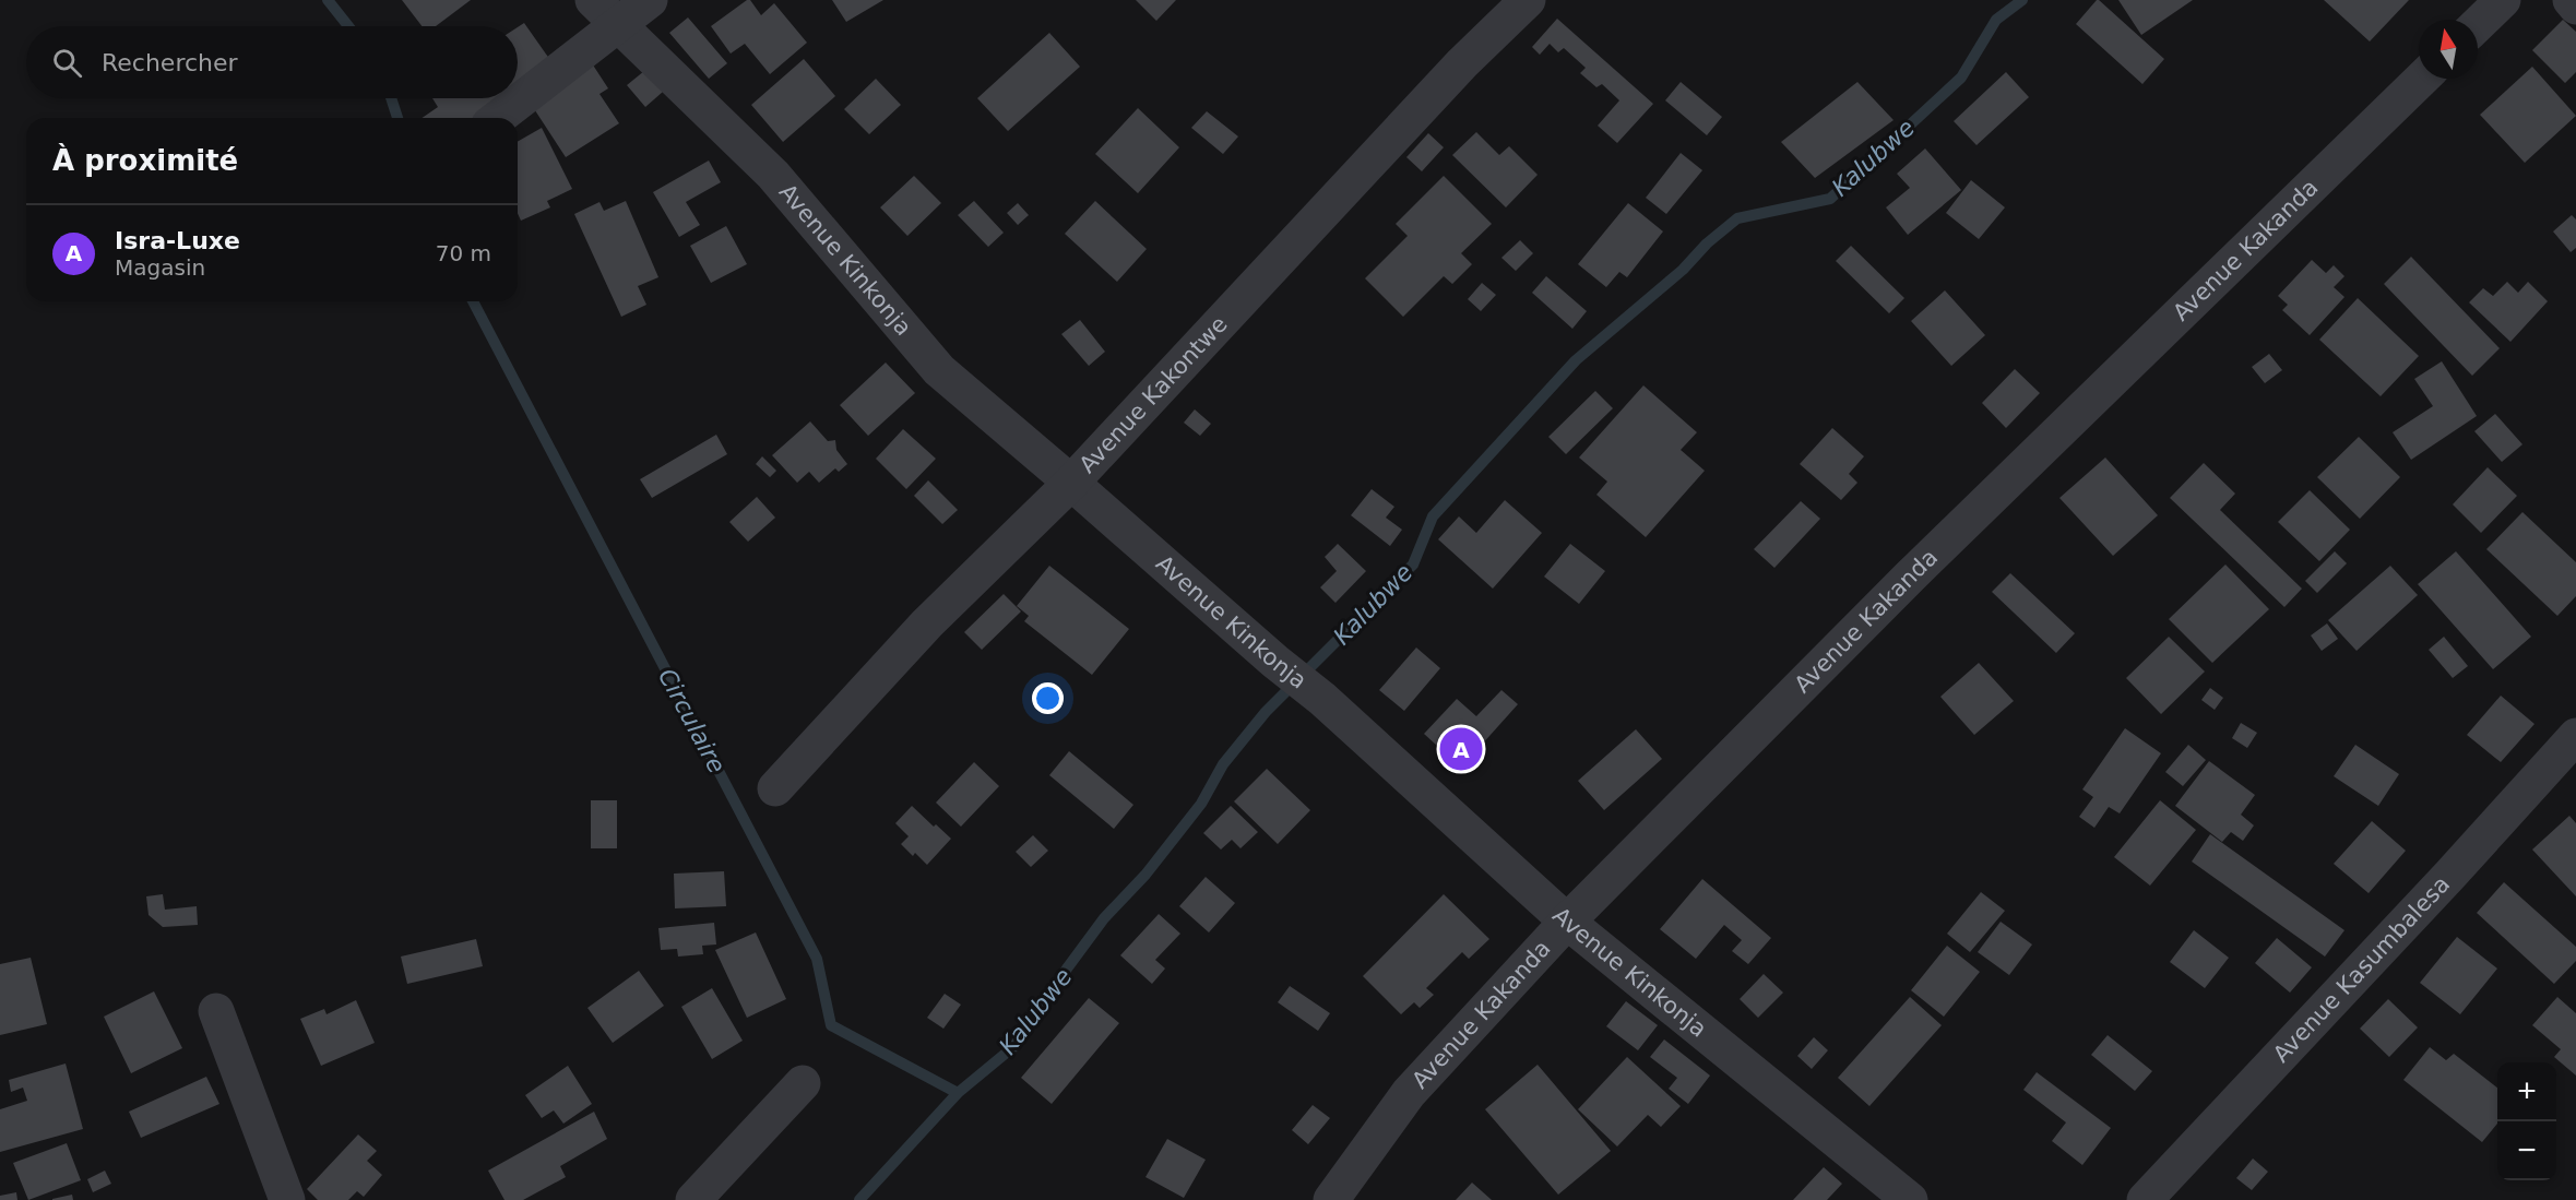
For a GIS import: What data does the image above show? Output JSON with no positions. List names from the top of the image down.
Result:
{
  "streets": {
    "street": [
      "Avenue Kakanda",
      "Avenue Kinkonja",
      "Avenue Kakontwe",
      "Avenue Kasumbalesa"
    ]
  },
  "crossings": [
    ["Avenue Kakanda", "Avenue Kinkonja"],
    ["Avenue Kinkonja", "Avenue Kakontwe"]
  ],
  "water": ["Kalubwe", "Circulaire"],
  "north": "top",
  "page": {
    "search": "Rechercher",
    "heading": "À proximité",
    "list": [
      {
        "mark": "A",
        "name": "Isra-Luxe",
        "note": "Magasin",
        "value": "70 m"
      }
    ],
    "pins": "A",
    "map_buttons": ["+", "−"]
  }
}
